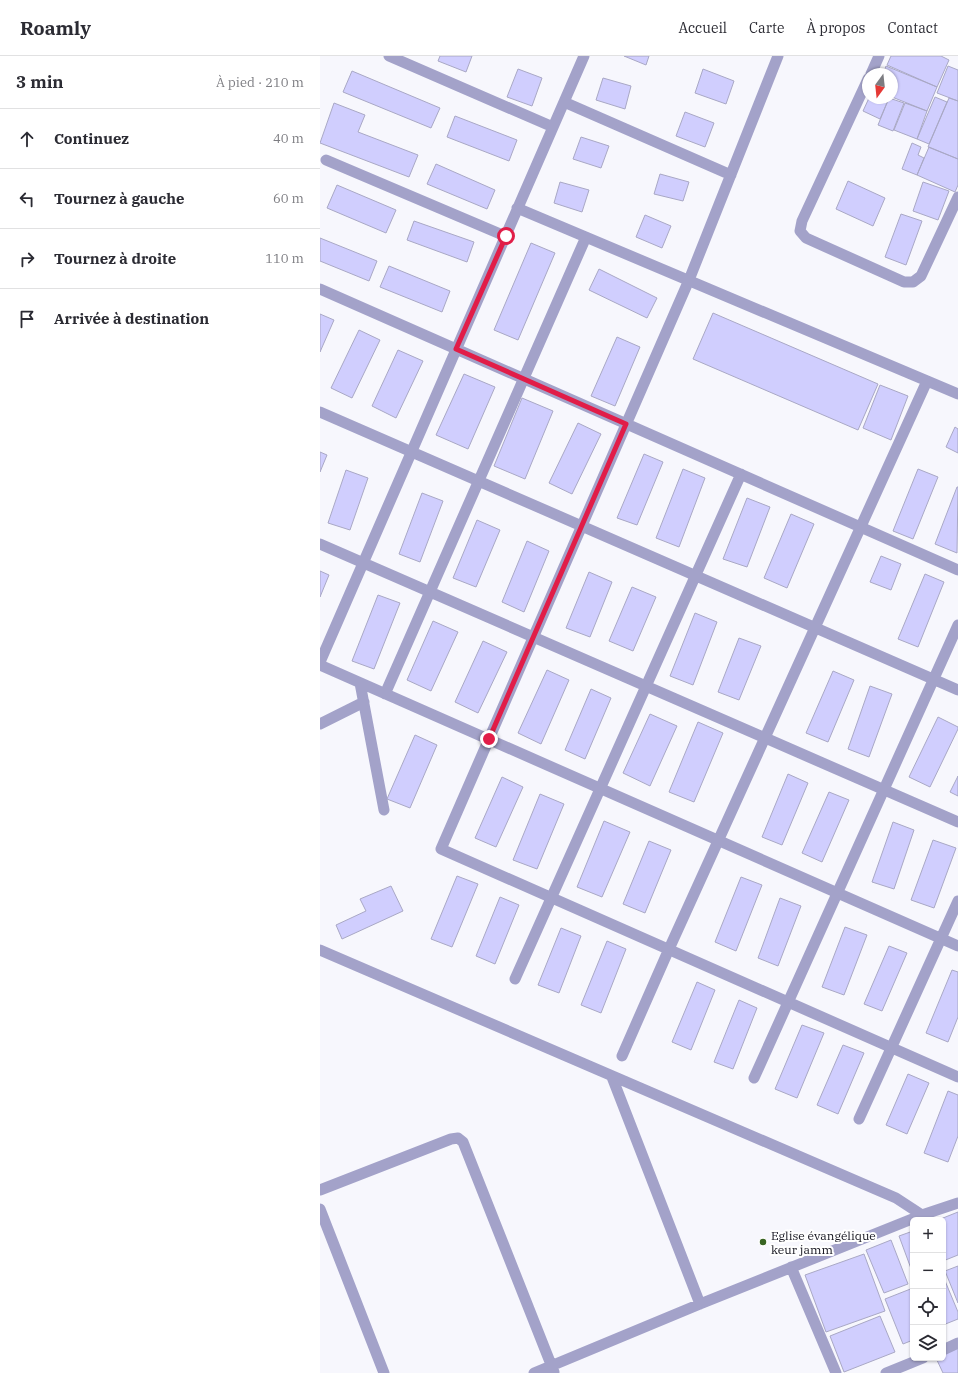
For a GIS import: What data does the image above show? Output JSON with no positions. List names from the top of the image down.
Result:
{
  "places": ["Eglise évangélique keur jamm"],
  "north": "bottom",
  "page": {
    "header": "Roamly",
    "nav": [
      "Accueil",
      "Carte",
      "À propos",
      "Contact"
    ],
    "heading": ["3 min", "À pied · 210 m"],
    "list": [
      ["Continuez", "40 m"],
      ["Tournez à gauche", "60 m"],
      ["Tournez à droite", "110 m"],
      "Arrivée à destination"
    ],
    "map_buttons": ["+", "−"]
  }
}
